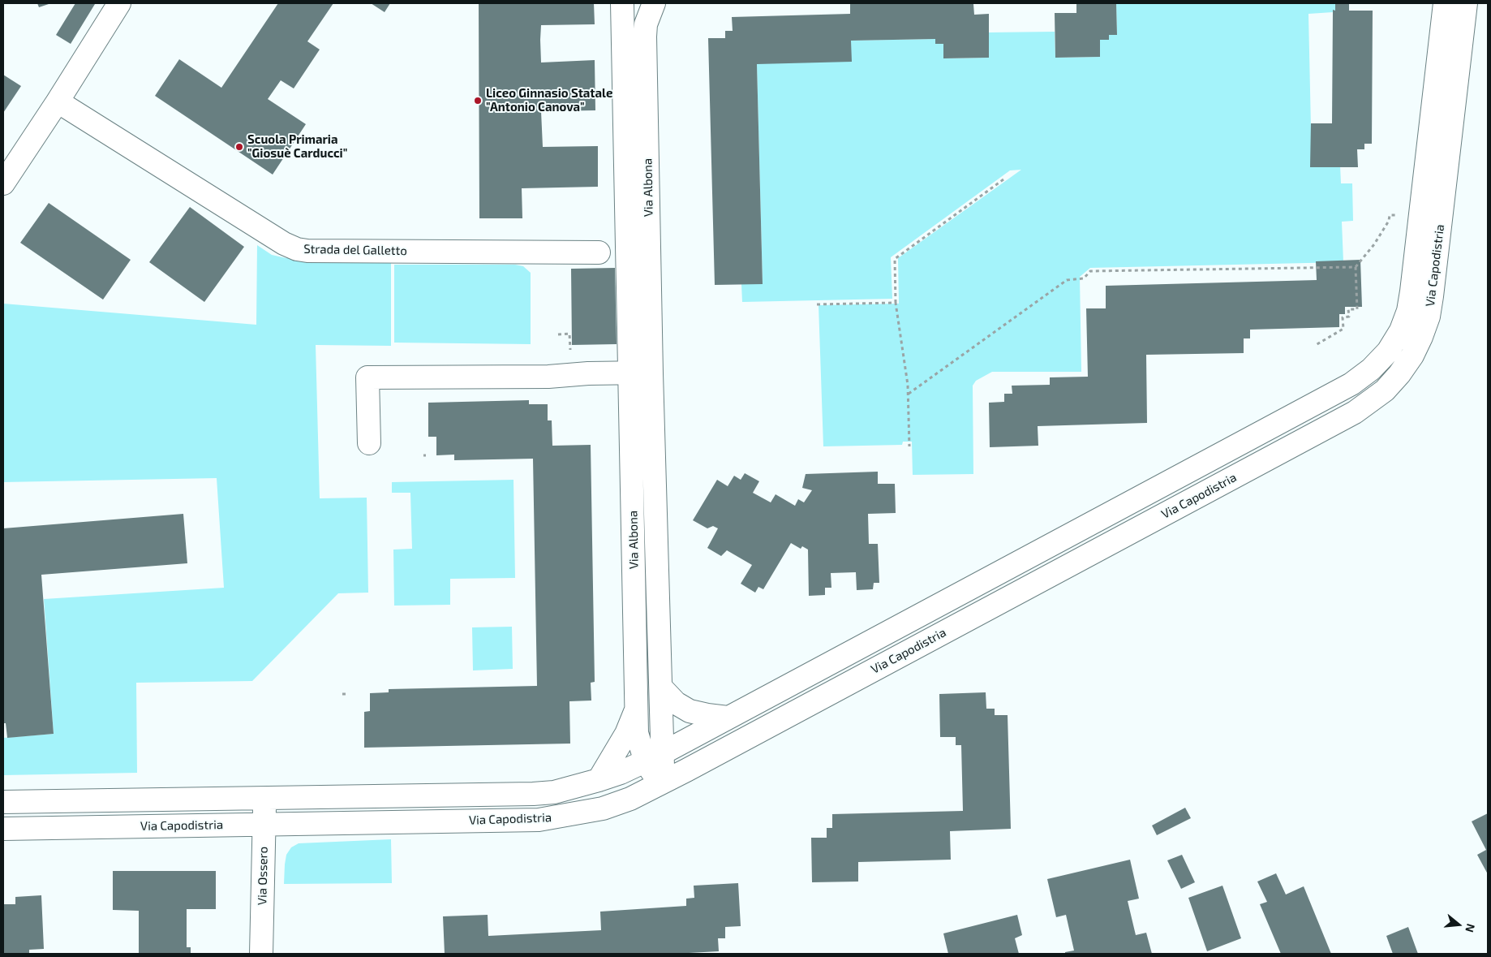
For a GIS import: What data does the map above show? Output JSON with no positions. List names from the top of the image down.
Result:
{
  "streets": {
    "street": [
      "Via Albona",
      "Strada del Galletto",
      "Via Capodistria",
      "Via Ossero"
    ]
  },
  "crossings": [
    ["Via Albona", "Via Capodistria"],
    ["Via Capodistria", "Via Ossero"]
  ],
  "places": ["Liceo Ginnasio Statale \"Antonio Canova\"", "Scuola Primaria \"Giosuè Carducci\""],
  "north": "right"
}
